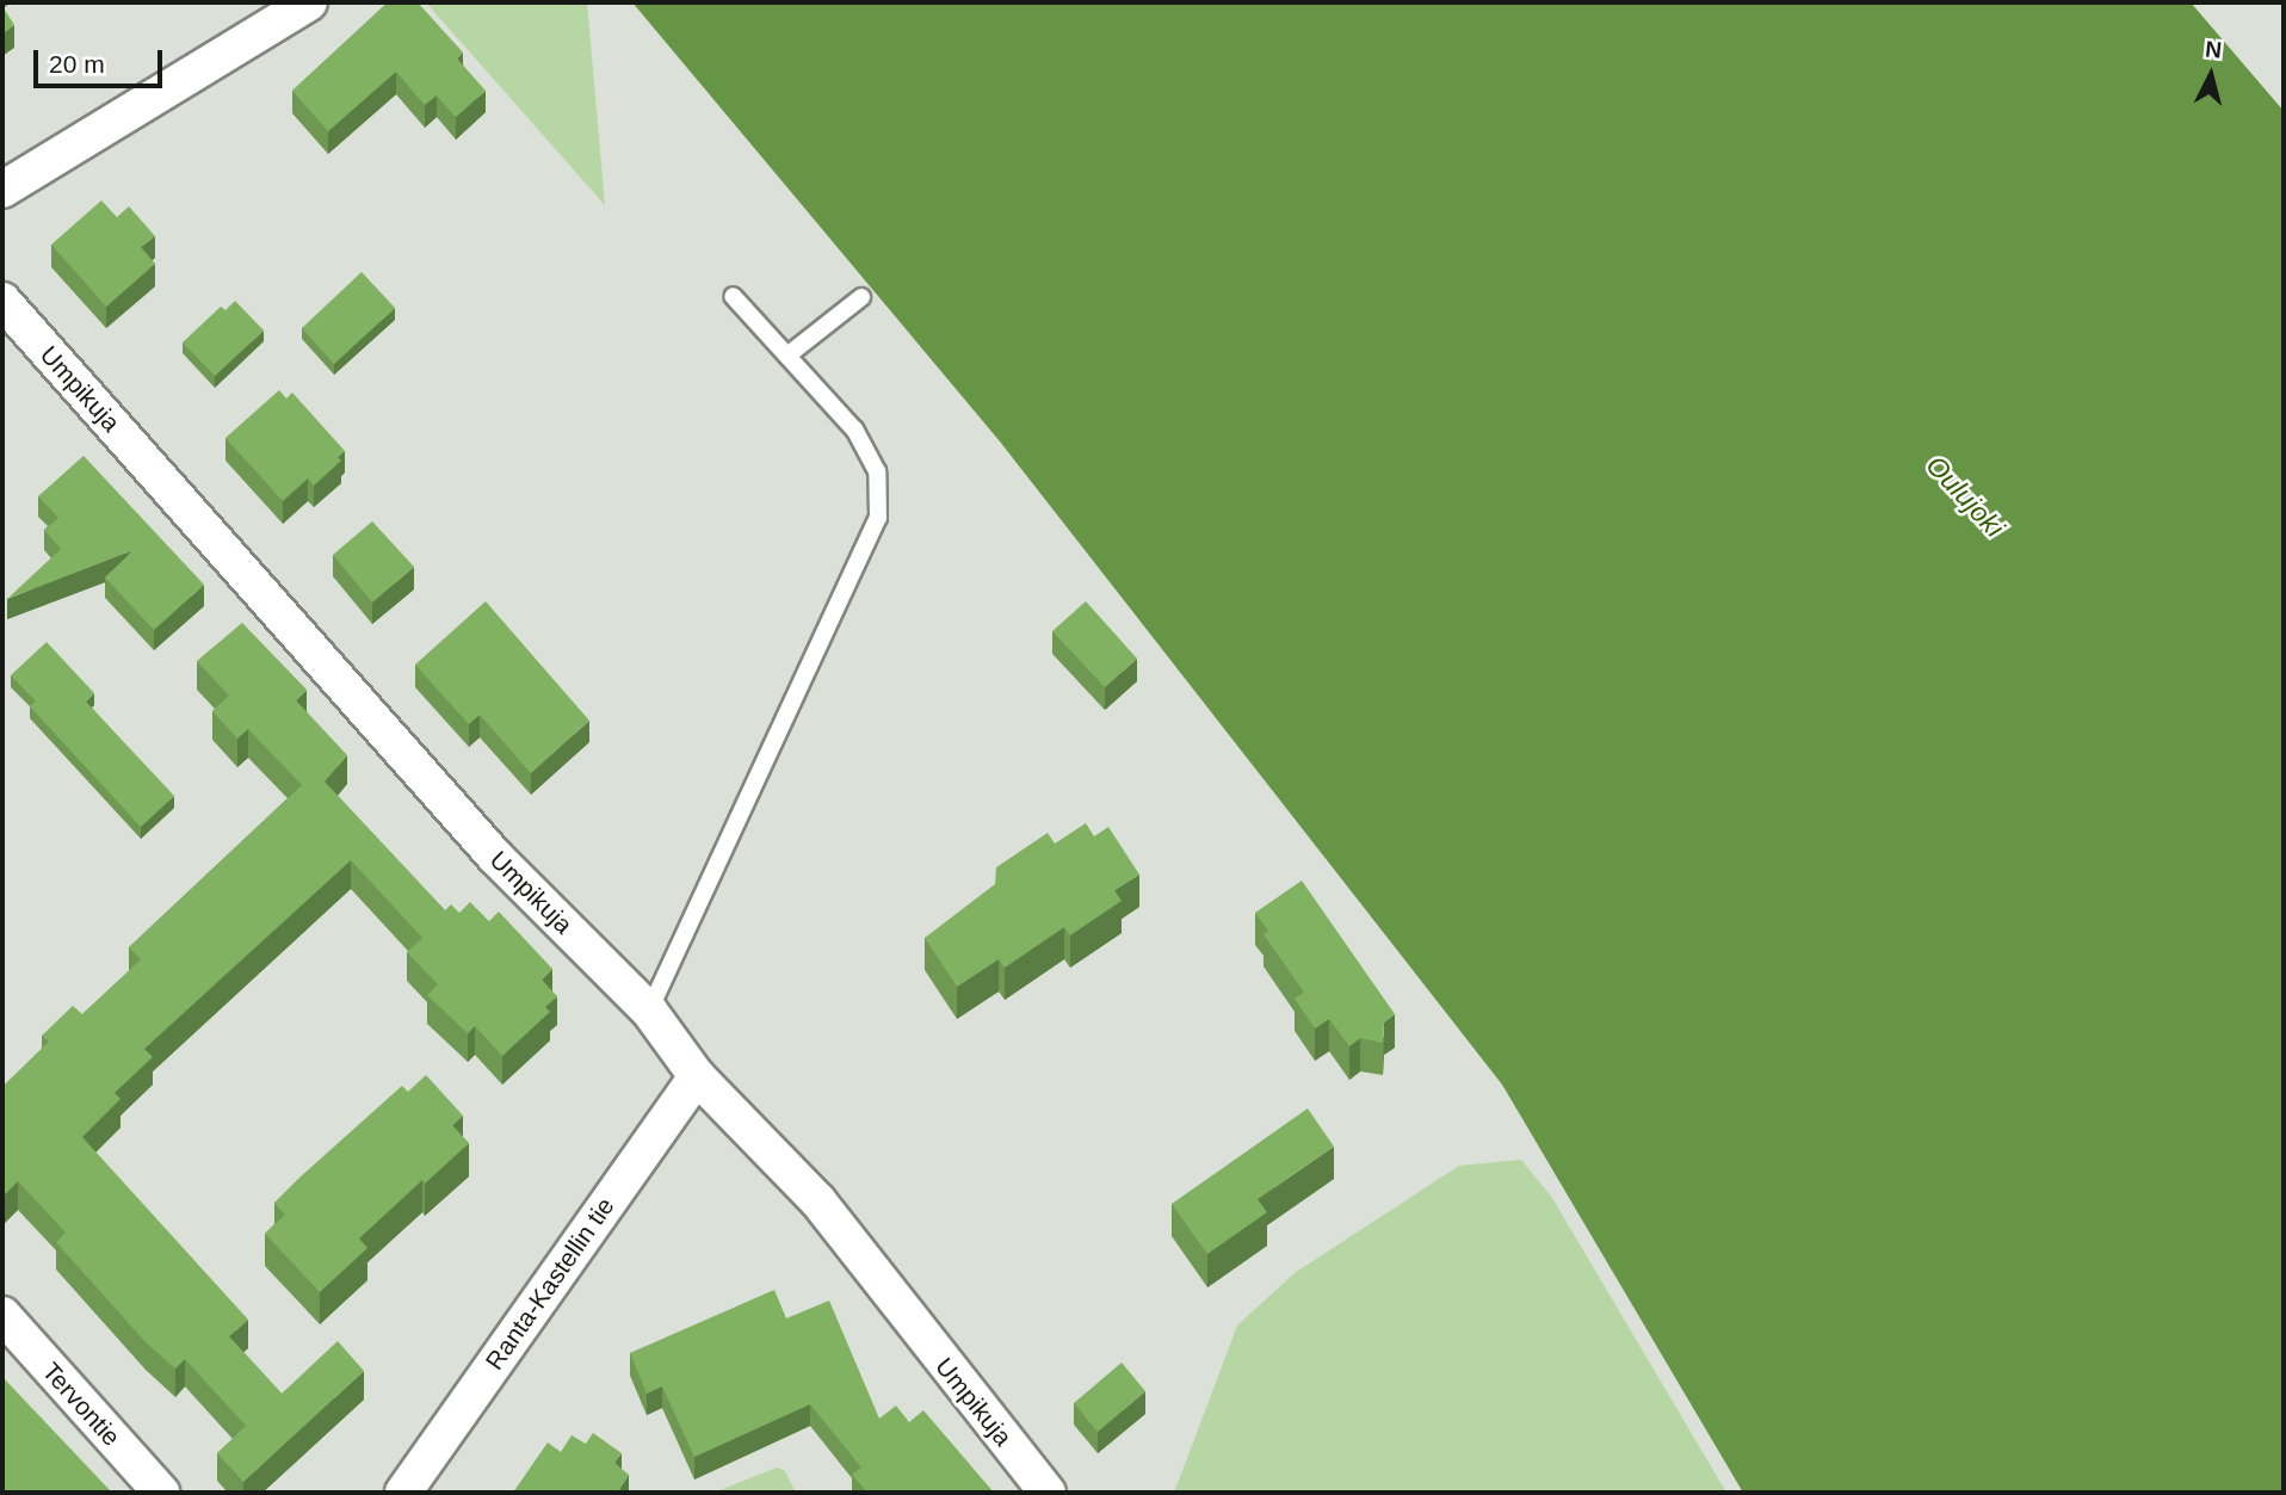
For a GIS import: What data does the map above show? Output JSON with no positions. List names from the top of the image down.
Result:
{
  "streets": {
    "street": ["Umpikuja", "Ranta-Kastellin tie", "Tervontie"]
  },
  "crossings": [
    ["Umpikuja", "Ranta-Kastellin tie"]
  ],
  "water": ["Oulujoki"],
  "scale_bar": "20 m",
  "north": "top"
}
